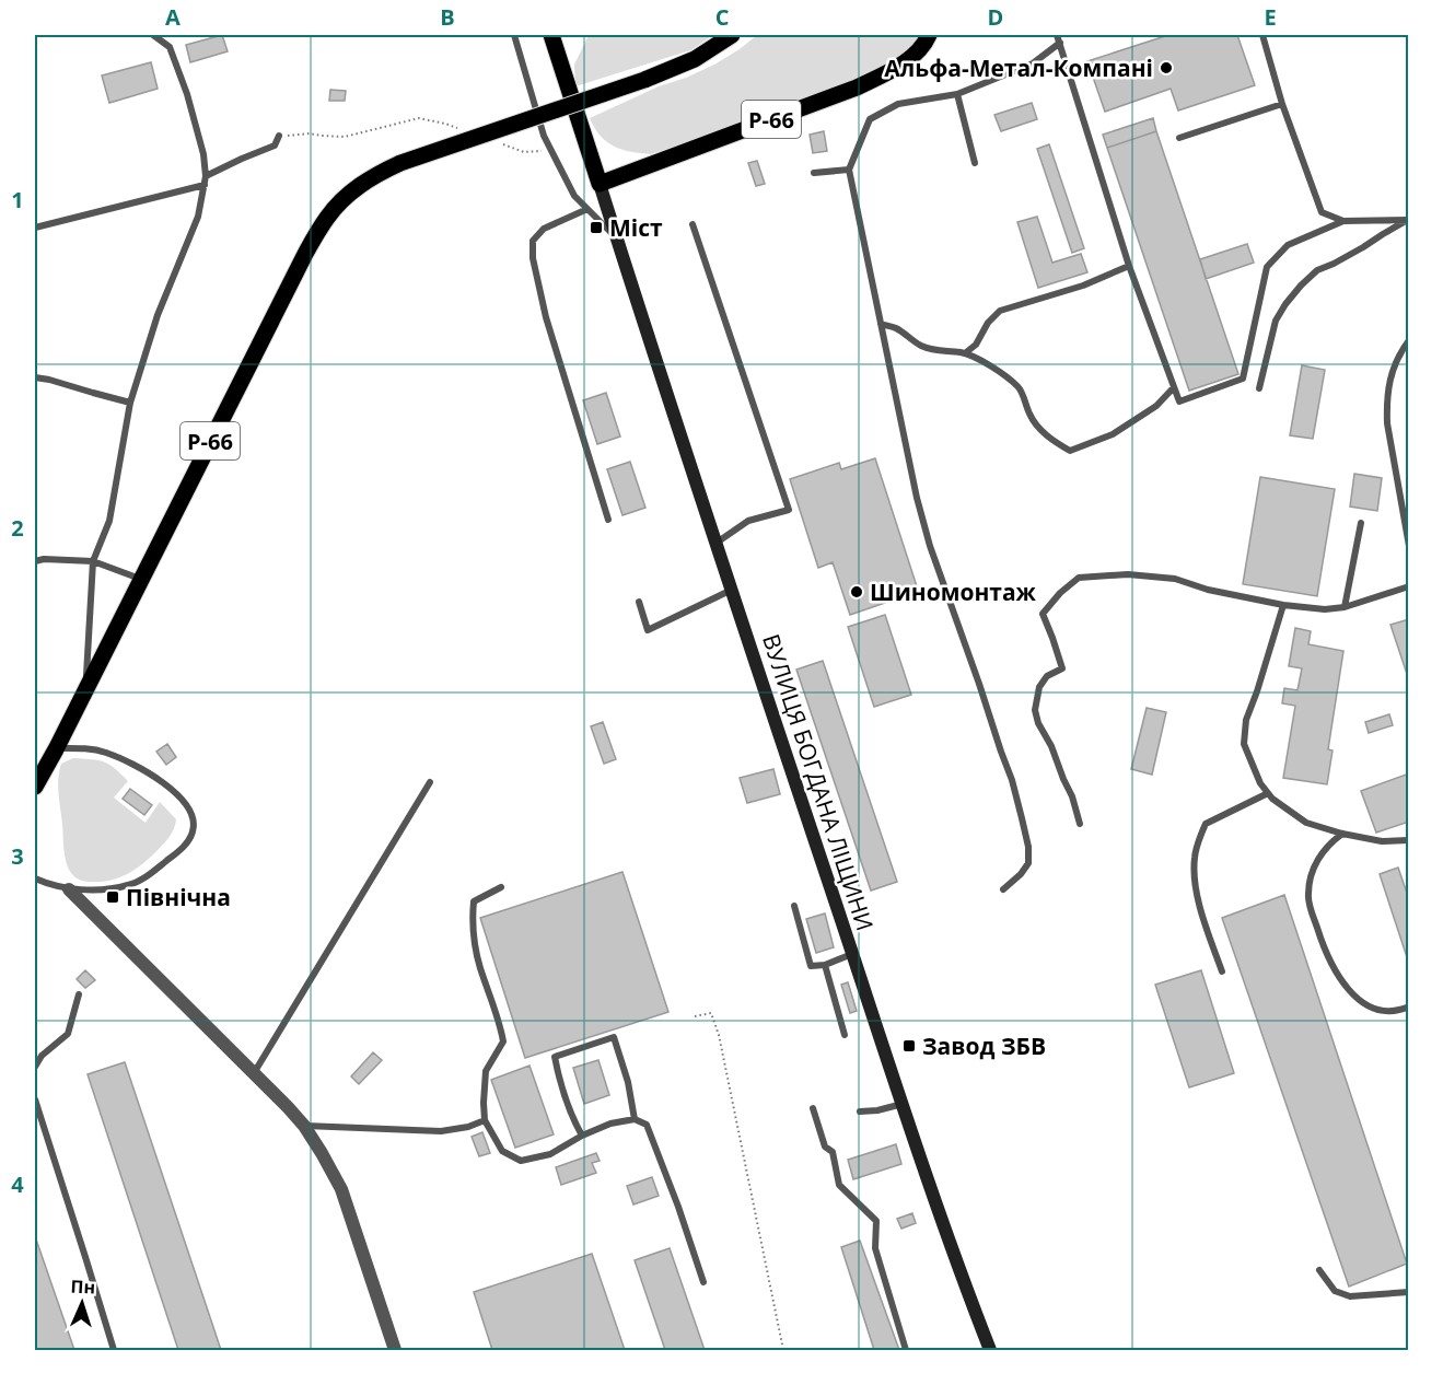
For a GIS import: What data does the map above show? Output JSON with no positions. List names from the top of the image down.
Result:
{
  "streets": {
    "main road": ["Р-66", "ВУЛИЦЯ БОГДАНА ЛІЩИНИ"]
  },
  "crossings": [
    ["Р-66", "ВУЛИЦЯ БОГДАНА ЛІЩИНИ"]
  ],
  "places": {
    "other": ["Альфа-Метал-Компані", "Шиномонтаж"],
    "transit": ["Міст", "Північна", "Завод ЗБВ"]
  },
  "north": "top",
  "grid": {
    "columns": [
      "A",
      "B",
      "C",
      "D",
      "E"
    ],
    "rows": [
      "1",
      "2",
      "3",
      "4"
    ]
  }
}
